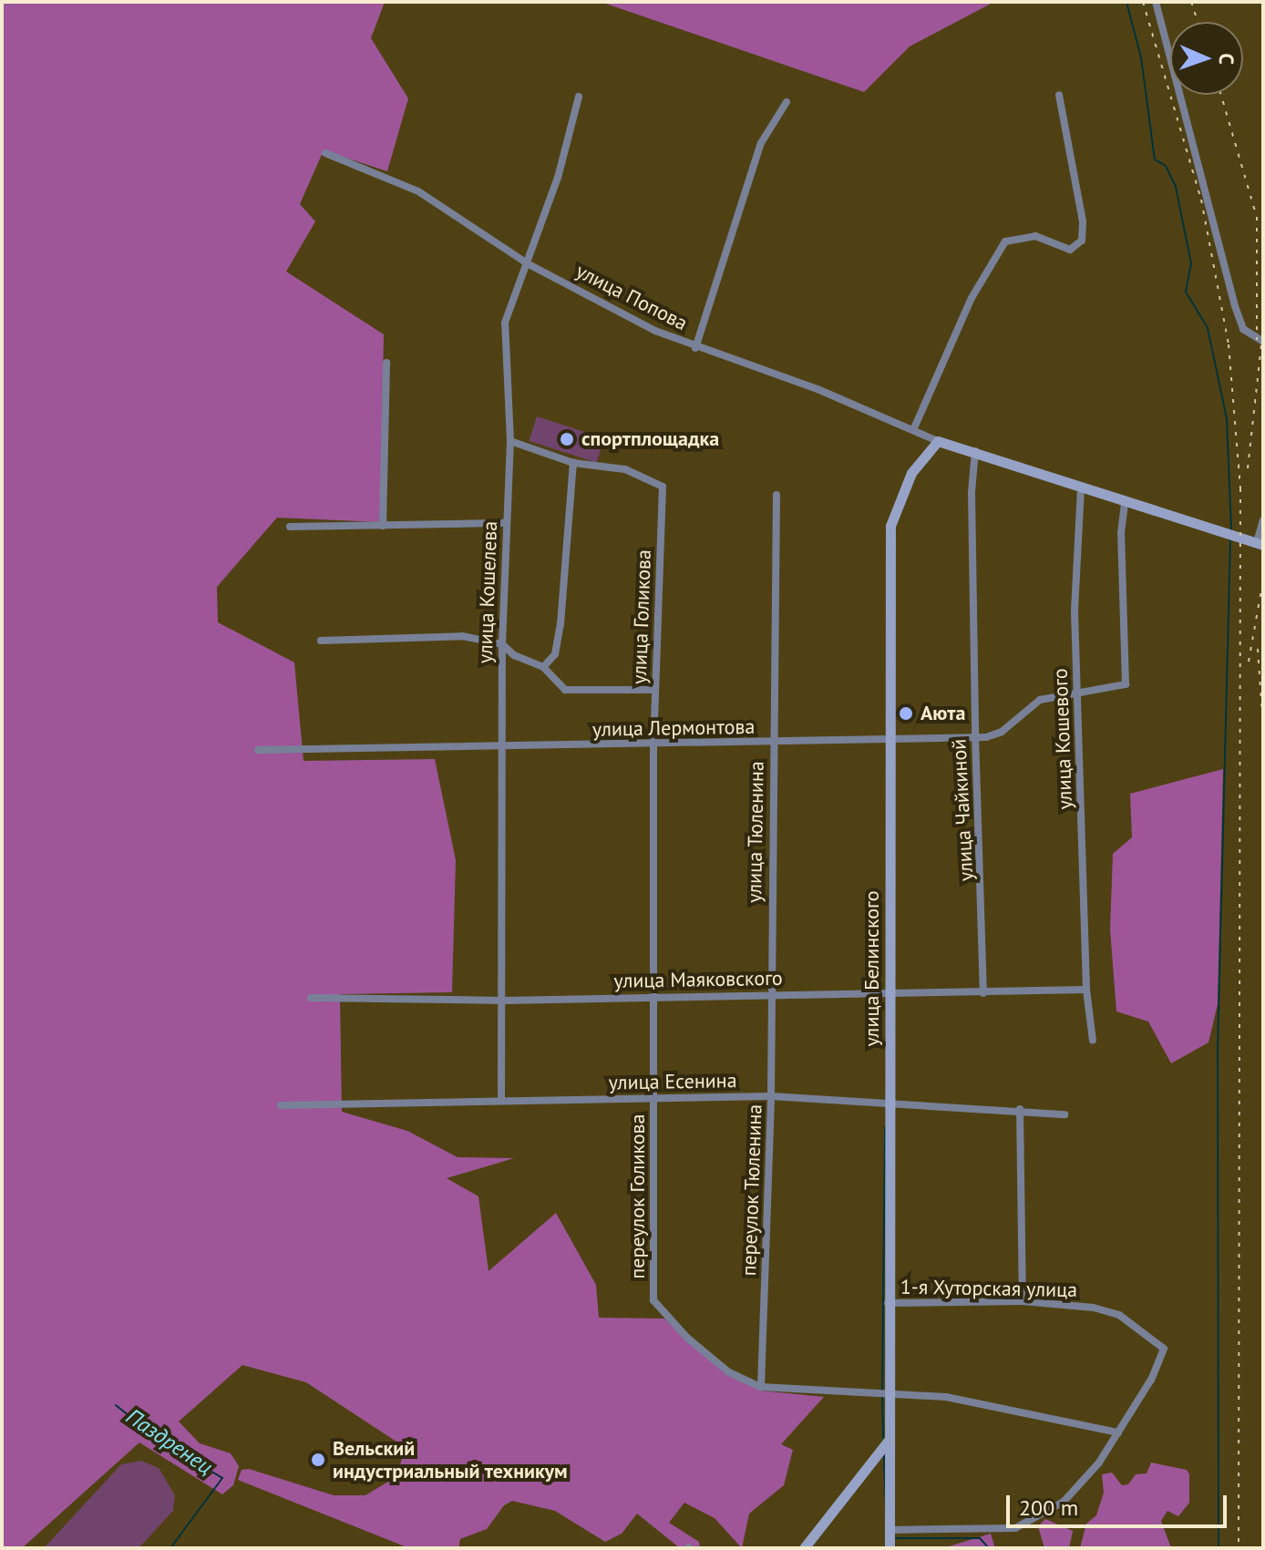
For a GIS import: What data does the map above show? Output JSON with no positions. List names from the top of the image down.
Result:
{
  "streets": {
    "street": [
      "улица Попова",
      "улица Кошелева",
      "улица Голикова",
      "улица Лермонтова",
      "улица Кошевого",
      "улица Чайкиной",
      "улица Тюленина",
      "улица Белинского",
      "улица Маяковского",
      "улица Есенина",
      "переулок Тюленина",
      "переулок Голикова",
      "1-я Хуторская улица"
    ]
  },
  "crossings": [
    ["улица Попова", "улица Кошелева"],
    ["улица Попова", "улица Белинского"],
    ["улица Кошелева", "улица Голикова"],
    ["улица Кошелева", "улица Лермонтова"],
    ["улица Кошелева", "улица Маяковского"],
    ["улица Кошелева", "улица Есенина"],
    ["улица Голикова", "улица Лермонтова"],
    ["улица Голикова", "улица Маяковского"],
    ["улица Голикова", "переулок Голикова"],
    ["улица Лермонтова", "улица Кошевого"],
    ["улица Лермонтова", "улица Чайкиной"],
    ["улица Лермонтова", "улица Тюленина"],
    ["улица Лермонтова", "улица Белинского"],
    ["улица Кошевого", "улица Маяковского"],
    ["улица Чайкиной", "улица Маяковского"],
    ["улица Тюленина", "улица Маяковского"],
    ["улица Тюленина", "переулок Тюленина"],
    ["улица Белинского", "улица Маяковского"],
    ["улица Белинского", "улица Есенина"],
    ["улица Белинского", "1-я Хуторская улица"],
    ["улица Маяковского", "переулок Тюленина"],
    ["улица Маяковского", "переулок Голикова"],
    ["улица Есенина", "переулок Тюленина"],
    ["улица Есенина", "переулок Голикова"],
    ["переулок Тюленина", "переулок Голикова"]
  ],
  "water": ["Паздренец"],
  "places": ["спортплощадка", "Аюта", "Вельский индустриальный техникум"],
  "scale_bar": "200 m",
  "north": "right"
}
